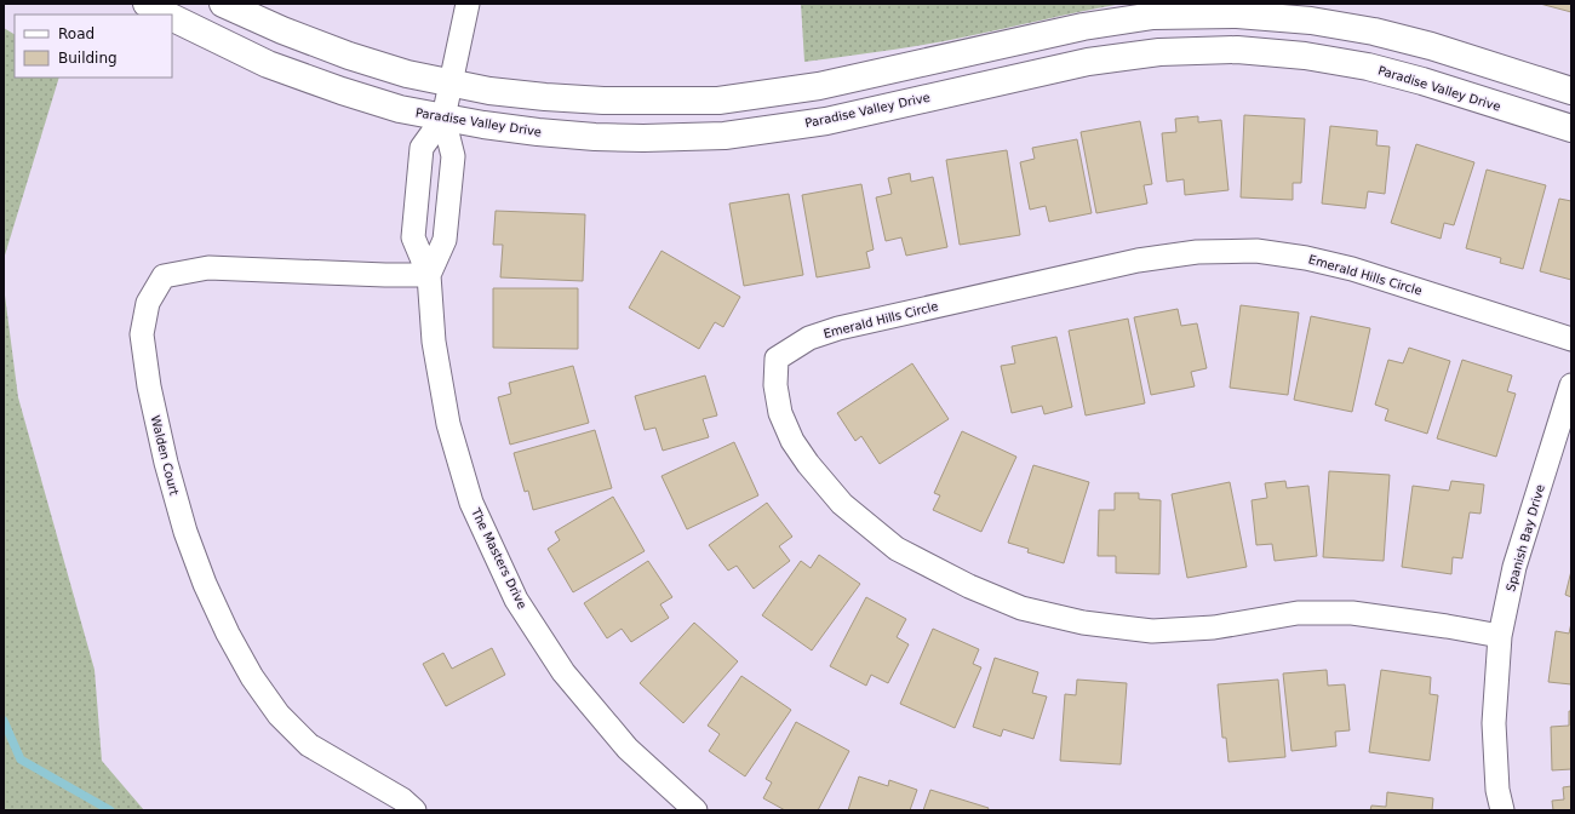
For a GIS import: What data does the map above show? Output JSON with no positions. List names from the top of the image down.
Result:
{
  "streets": {
    "street": [
      "Paradise Valley Drive",
      "Emerald Hills Circle",
      "Walden Court",
      "Spanish Bay Drive",
      "The Masters Drive"
    ]
  },
  "crossings": [
    ["Paradise Valley Drive", "The Masters Drive"],
    ["Emerald Hills Circle", "Spanish Bay Drive"],
    ["Walden Court", "The Masters Drive"]
  ],
  "legend": ["Road", "Building"]
}
